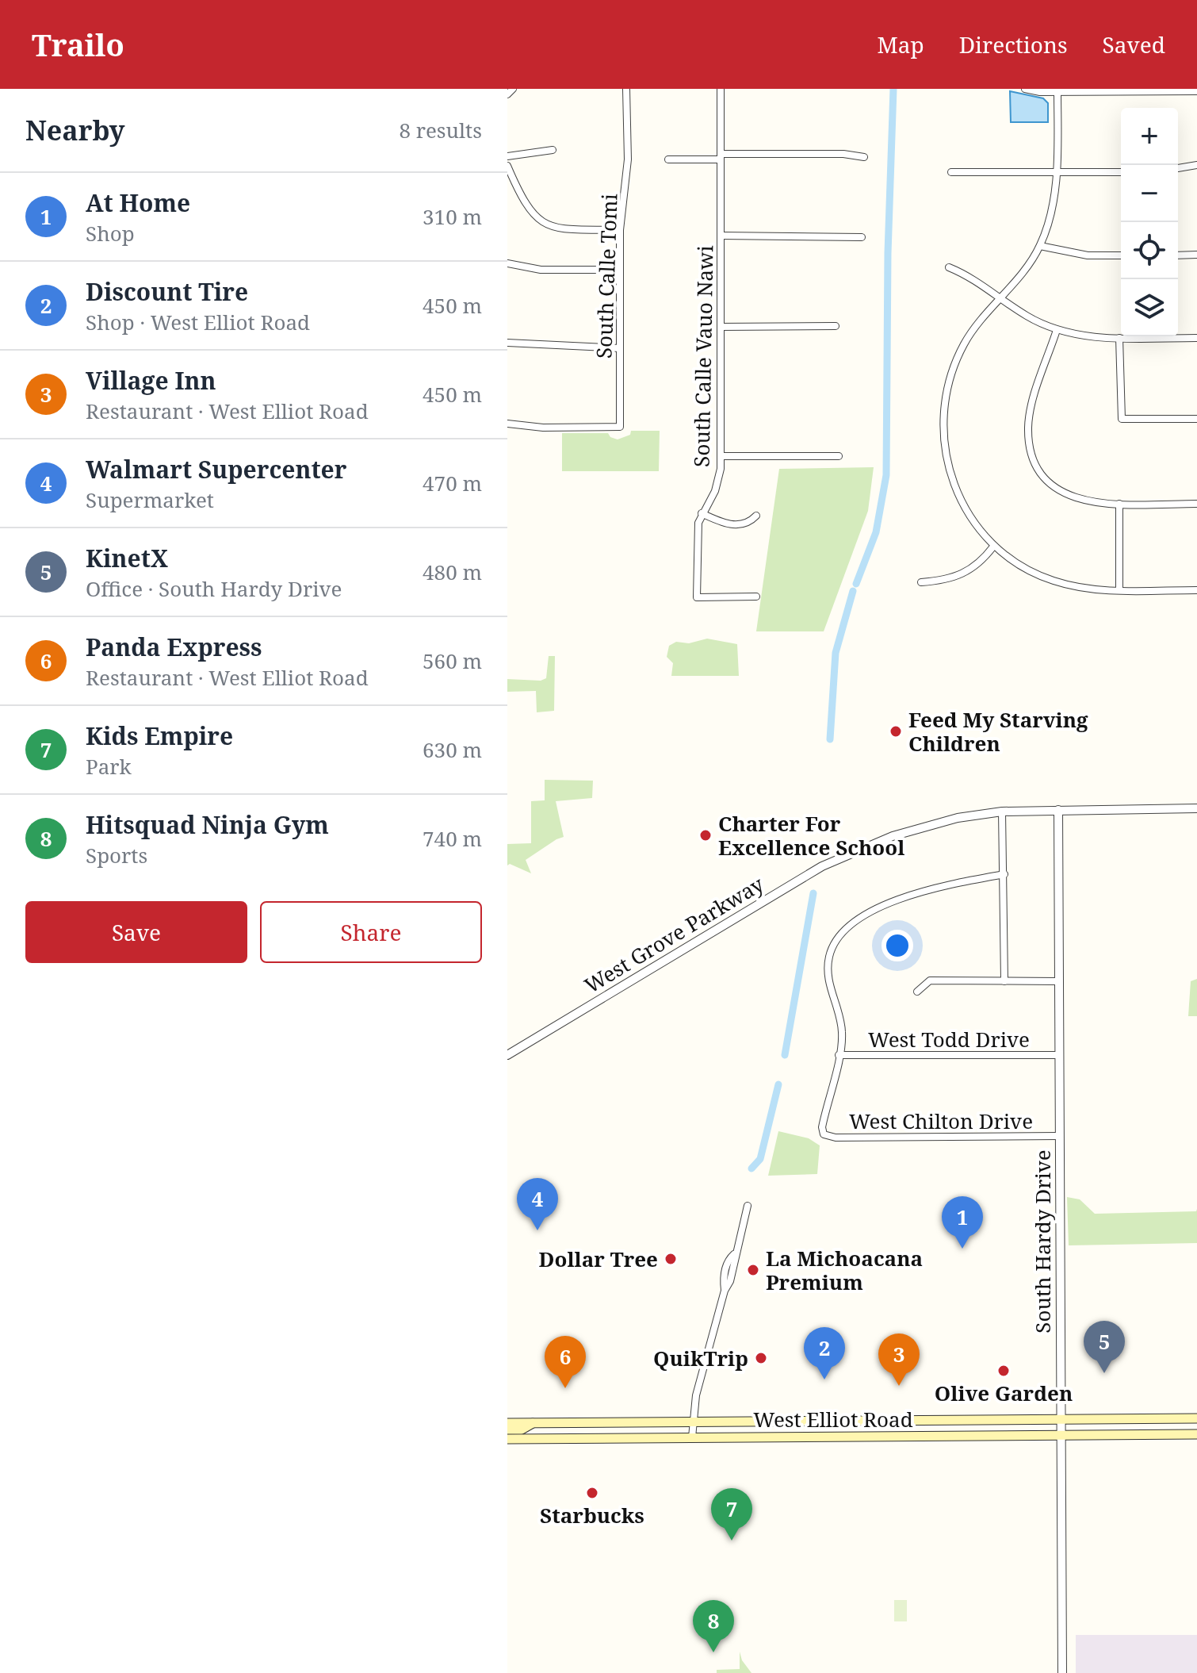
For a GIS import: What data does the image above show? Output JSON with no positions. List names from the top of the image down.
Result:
{
  "streets": {
    "main road": ["West Elliot Road"],
    "street": [
      "South Calle Tomi",
      "South Calle Vauo Nawi",
      "West Grove Parkway",
      "West Todd Drive",
      "West Chilton Drive",
      "South Hardy Drive"
    ]
  },
  "crossings": [
    ["West Grove Parkway", "South Hardy Drive"],
    ["West Todd Drive", "West Chilton Drive"],
    ["West Todd Drive", "South Hardy Drive"],
    ["West Chilton Drive", "South Hardy Drive"],
    ["South Hardy Drive", "West Elliot Road"]
  ],
  "places": [
    "Feed My Starving Children",
    "Charter For Excellence School",
    "Dollar Tree",
    "La Michoacana Premium",
    "QuikTrip",
    "Olive Garden",
    "Starbucks"
  ],
  "page": {
    "header": "Trailo",
    "nav": ["Map", "Directions", "Saved"],
    "heading": ["Nearby", "8 results"],
    "map_buttons": ["+", "−"],
    "list": [
      {
        "mark": "1",
        "name": "At Home",
        "note": "Shop",
        "value": "310 m"
      },
      {
        "mark": "2",
        "name": "Discount Tire",
        "note": "Shop · West Elliot Road",
        "value": "450 m"
      },
      {
        "mark": "3",
        "name": "Village Inn",
        "note": "Restaurant · West Elliot Road",
        "value": "450 m"
      },
      {
        "mark": "4",
        "name": "Walmart Supercenter",
        "note": "Supermarket",
        "value": "470 m"
      },
      {
        "mark": "5",
        "name": "KinetX",
        "note": "Office · South Hardy Drive",
        "value": "480 m"
      },
      {
        "mark": "6",
        "name": "Panda Express",
        "note": "Restaurant · West Elliot Road",
        "value": "560 m"
      },
      {
        "mark": "7",
        "name": "Kids Empire",
        "note": "Park",
        "value": "630 m"
      },
      {
        "mark": "8",
        "name": "Hitsquad Ninja Gym",
        "note": "Sports",
        "value": "740 m"
      }
    ],
    "buttons": ["Save", "Share"],
    "pins": [
      "4",
      "1",
      "5",
      "2",
      "3",
      "6",
      "7",
      "8"
    ]
  }
}
